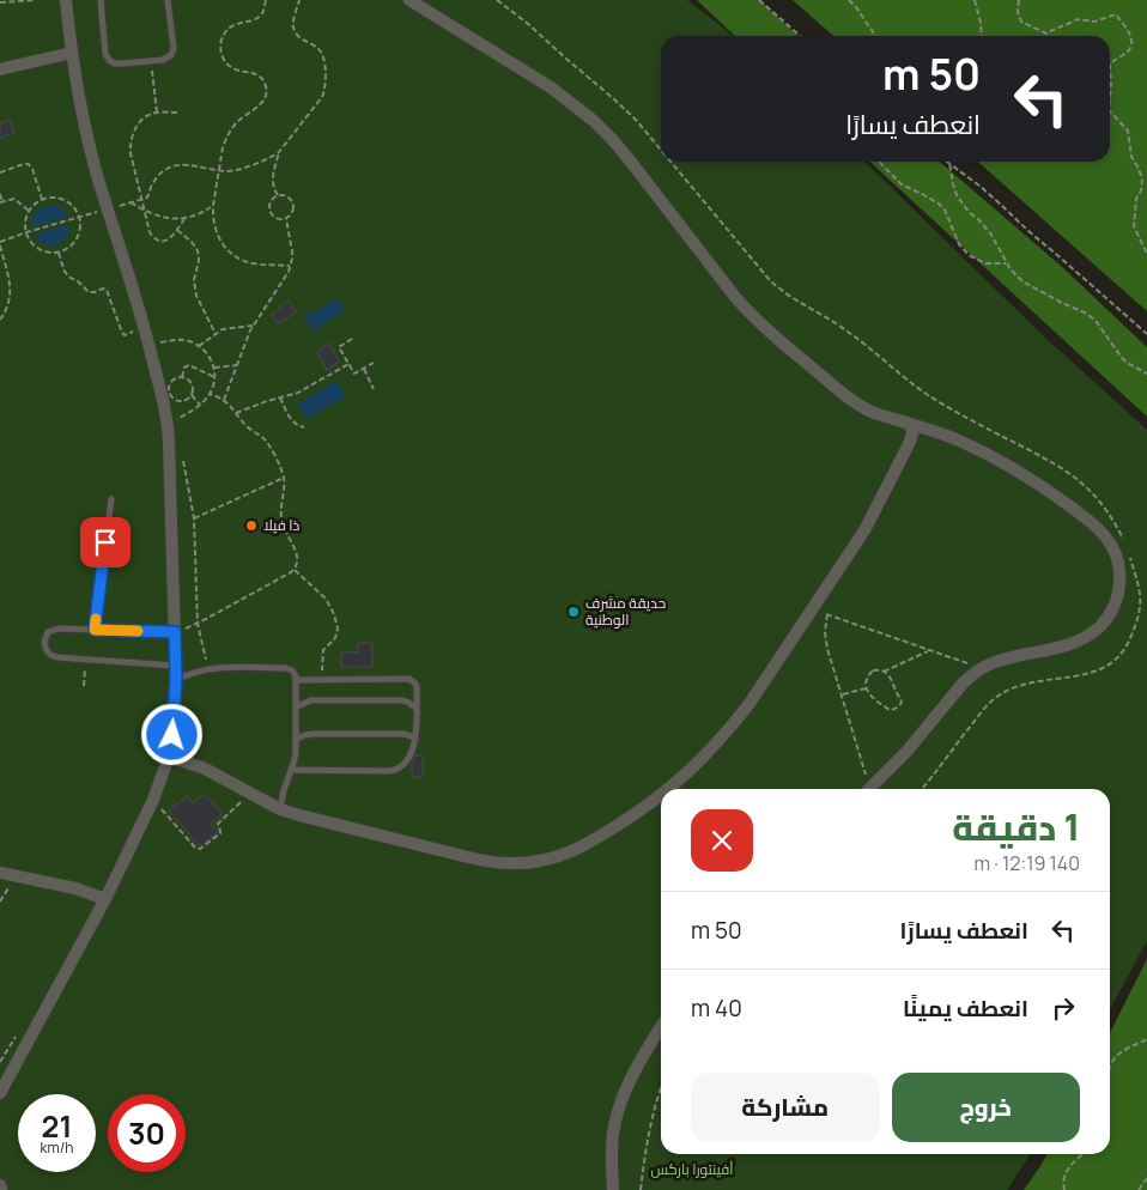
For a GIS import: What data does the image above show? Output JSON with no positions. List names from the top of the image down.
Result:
{
  "parks": ["أفينتورا باركس"],
  "places": ["ذا فيلا", "حديقة مشرف الوطنية"],
  "page": {
    "turn": ["50 m", "انعطف يسارًا"],
    "heading": ["1 دقيقة", "140 m · 12:19"],
    "list": [
      {
        "name": "انعطف يسارًا",
        "value": "50 m"
      },
      {
        "name": "انعطف يمينًا",
        "value": "40 m"
      }
    ],
    "buttons": ["خروج", "مشاركة"],
    "speed": "21 km/h",
    "limit": "30"
  }
}
